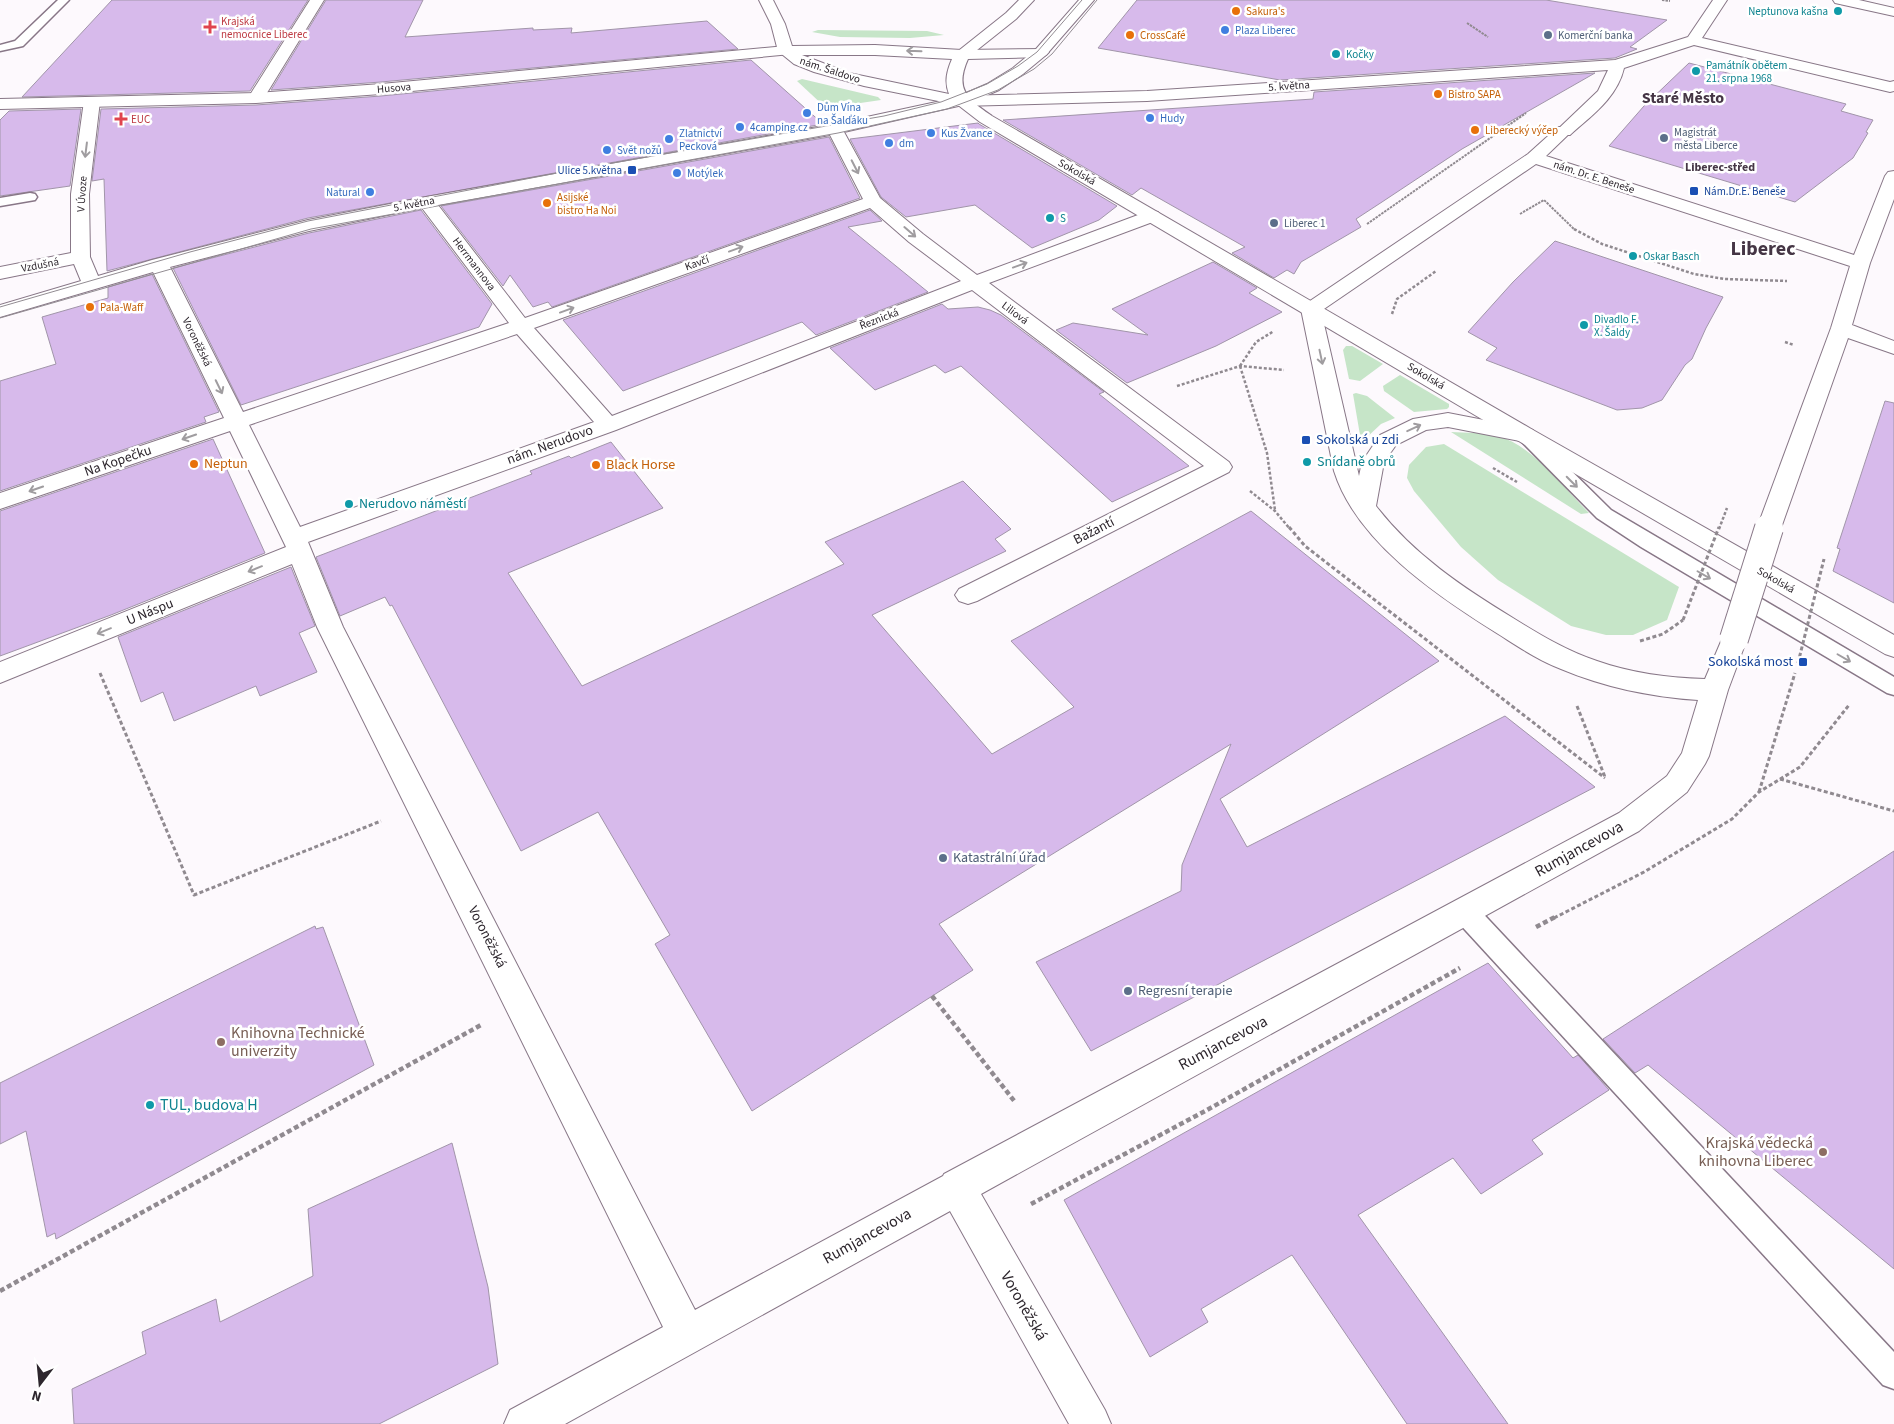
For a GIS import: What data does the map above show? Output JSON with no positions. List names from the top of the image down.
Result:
{
  "streets": {
    "street": [
      "nám. Šaldovo",
      "5. května",
      "Husova",
      "Sokolská",
      "nám. Dr. E. Beneše",
      "V Úvoze",
      "Kavčí",
      "Herrmannova",
      "Vzdušná",
      "Liliová",
      "Řeznická",
      "Voroněžská",
      "nám. Nerudovo",
      "Na Kopečku",
      "Bažantí",
      "U Náspu",
      "Rumjancevova"
    ]
  },
  "crossings": [
    ["nám. Šaldovo", "5. května"],
    ["nám. Šaldovo", "Husova"],
    ["nám. Šaldovo", "Sokolská"],
    ["5. května", "Sokolská"],
    ["5. května", "V Úvoze"],
    ["5. května", "Herrmannova"],
    ["5. května", "Liliová"],
    ["5. května", "Voroněžská"],
    ["Husova", "V Úvoze"],
    ["Sokolská", "Řeznická"],
    ["V Úvoze", "Vzdušná"],
    ["Kavčí", "Herrmannova"],
    ["Kavčí", "Liliová"],
    ["Kavčí", "nám. Nerudovo"],
    ["Herrmannova", "nám. Nerudovo"],
    ["Liliová", "Řeznická"],
    ["Liliová", "Bažantí"],
    ["Řeznická", "nám. Nerudovo"],
    ["Voroněžská", "nám. Nerudovo"],
    ["Voroněžská", "Na Kopečku"],
    ["Voroněžská", "U Náspu"],
    ["Voroněžská", "Rumjancevova"],
    ["nám. Nerudovo", "U Náspu"]
  ],
  "one_way": [
    "V Úvoze",
    "Kavčí",
    "Liliová",
    "Na Kopečku",
    "U Náspu"
  ],
  "districts": ["Staré Město", "Liberec-střed", "Liberec"],
  "places": {
    "other": [
      "Sakura's",
      "Neptunova kašna",
      "Plaza Liberec",
      "CrossCafé",
      "Komerční banka",
      "Kočky",
      "Památník obětem 21. srpna 1968",
      "Bistro SAPA",
      "Dům Vína na Šalďáku",
      "Hudy",
      "4camping.cz",
      "Liberecký výčep",
      "Kus Žvance",
      "Magistrát města Liberce",
      "Zlatnictví Pecková",
      "dm",
      "Svět nožů",
      "Motýlek",
      "Natural",
      "Asijské bistro Ha Noi",
      "S",
      "Liberec 1",
      "Oskar Basch",
      "Pala-Waff",
      "Divadlo F. X. Šaldy",
      "Snídaně obrů",
      "Neptun",
      "Black Horse",
      "Nerudovo náměstí",
      "Katastrální úřad",
      "Regresní terapie",
      "Knihovna Technické univerzity",
      "TUL, budova H",
      "Krajská vědecká knihovna Liberec"
    ],
    "health": ["Krajská nemocnice Liberec", "EUC"],
    "transit": [
      "Ulice 5.května",
      "Nám.Dr.E. Beneše",
      "Sokolská u zdi",
      "Sokolská most"
    ]
  },
  "north": "bottom"
}
